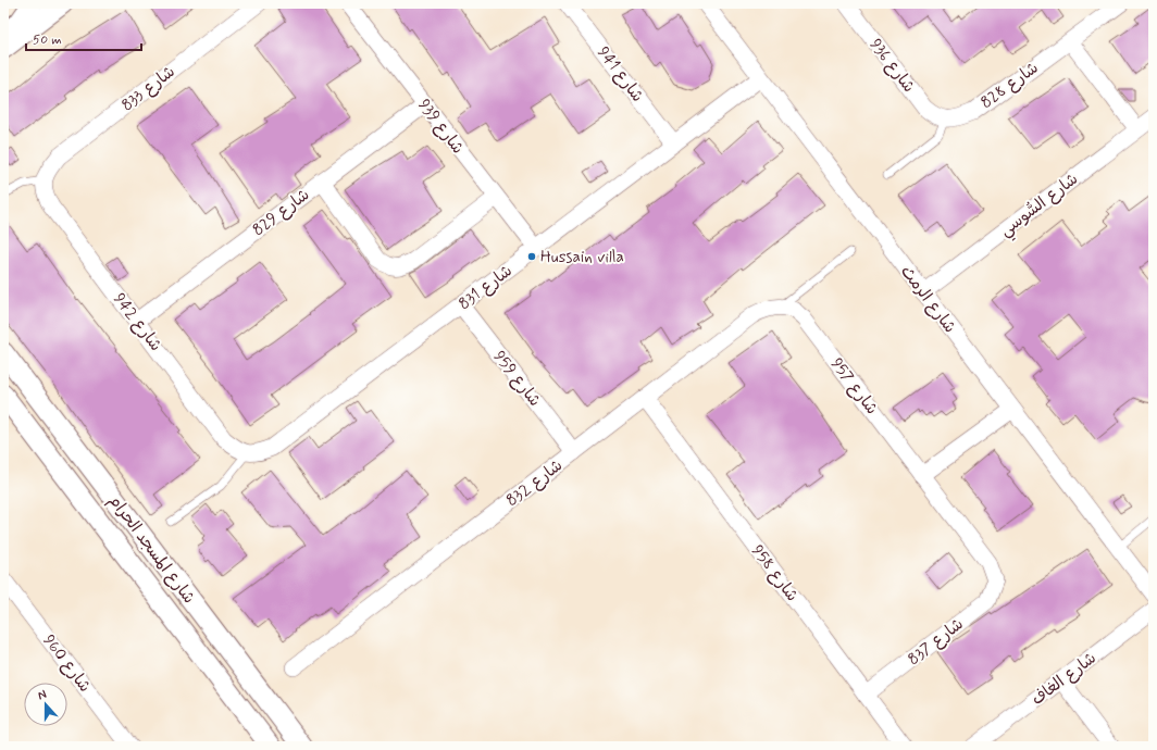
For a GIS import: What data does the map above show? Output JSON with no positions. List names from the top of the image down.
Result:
{
  "streets": {
    "street": [
      "شارع 936",
      "شارع 941",
      "شارع 828",
      "شارع 833",
      "شارع 939",
      "شارع السُّوسي",
      "شارع 829",
      "شارع 831",
      "شارع الرمث",
      "شارع 942",
      "شارع 959",
      "شارع 957",
      "شارع 832",
      "شارع المسجد الحرام",
      "شارع 958",
      "شارع 837",
      "شارع 960",
      "شارع الغاف"
    ]
  },
  "crossings": [
    ["شارع 936", "شارع 828"],
    ["شارع 941", "شارع 831"],
    ["شارع 833", "شارع 942"],
    ["شارع 939", "شارع 829"],
    ["شارع 939", "شارع 831"],
    ["شارع السُّوسي", "شارع الرمث"],
    ["شارع 829", "شارع 942"],
    ["شارع 831", "شارع الرمث"],
    ["شارع 831", "شارع 942"],
    ["شارع 831", "شارع 959"],
    ["شارع 959", "شارع 832"],
    ["شارع 957", "شارع 832"],
    ["شارع 957", "شارع 837"],
    ["شارع 832", "شارع 958"],
    ["شارع 958", "شارع 837"]
  ],
  "places": ["Hussain villa"],
  "scale_bar": "50 m",
  "north": "top"
}
